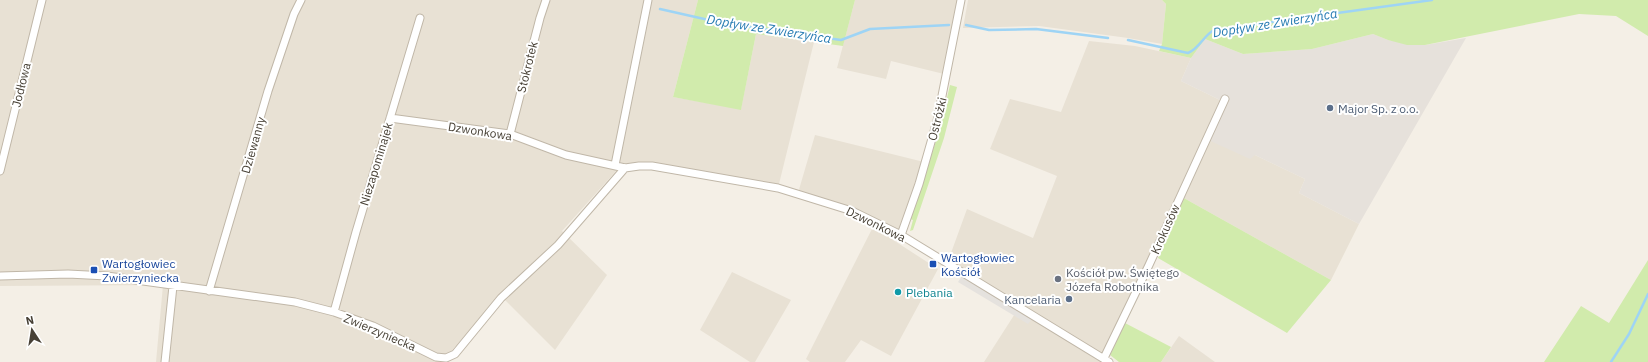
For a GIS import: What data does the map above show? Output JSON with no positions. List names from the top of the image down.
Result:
{
  "streets": {
    "street": [
      "Stokrotek",
      "Jodłowa",
      "Ostróżki",
      "Dzwonkowa",
      "Dziewanny",
      "Niezapominajek",
      "Krokusów",
      "Zwierzyniecka"
    ]
  },
  "crossings": [
    ["Stokrotek", "Dzwonkowa"],
    ["Ostróżki", "Dzwonkowa"],
    ["Dzwonkowa", "Niezapominajek"],
    ["Dzwonkowa", "Krokusów"],
    ["Dzwonkowa", "Zwierzyniecka"],
    ["Dziewanny", "Zwierzyniecka"],
    ["Niezapominajek", "Zwierzyniecka"]
  ],
  "water": ["Dopływ ze Zwierzyńca"],
  "places": {
    "other": [
      "Major Sp. z o.o.",
      "Kościół pw. Świętego Józefa Robotnika",
      "Plebania",
      "Kancelaria"
    ],
    "transit": ["Wartogłowiec Kościół", "Wartogłowiec Zwierzyniecka"]
  },
  "north": "top"
}
